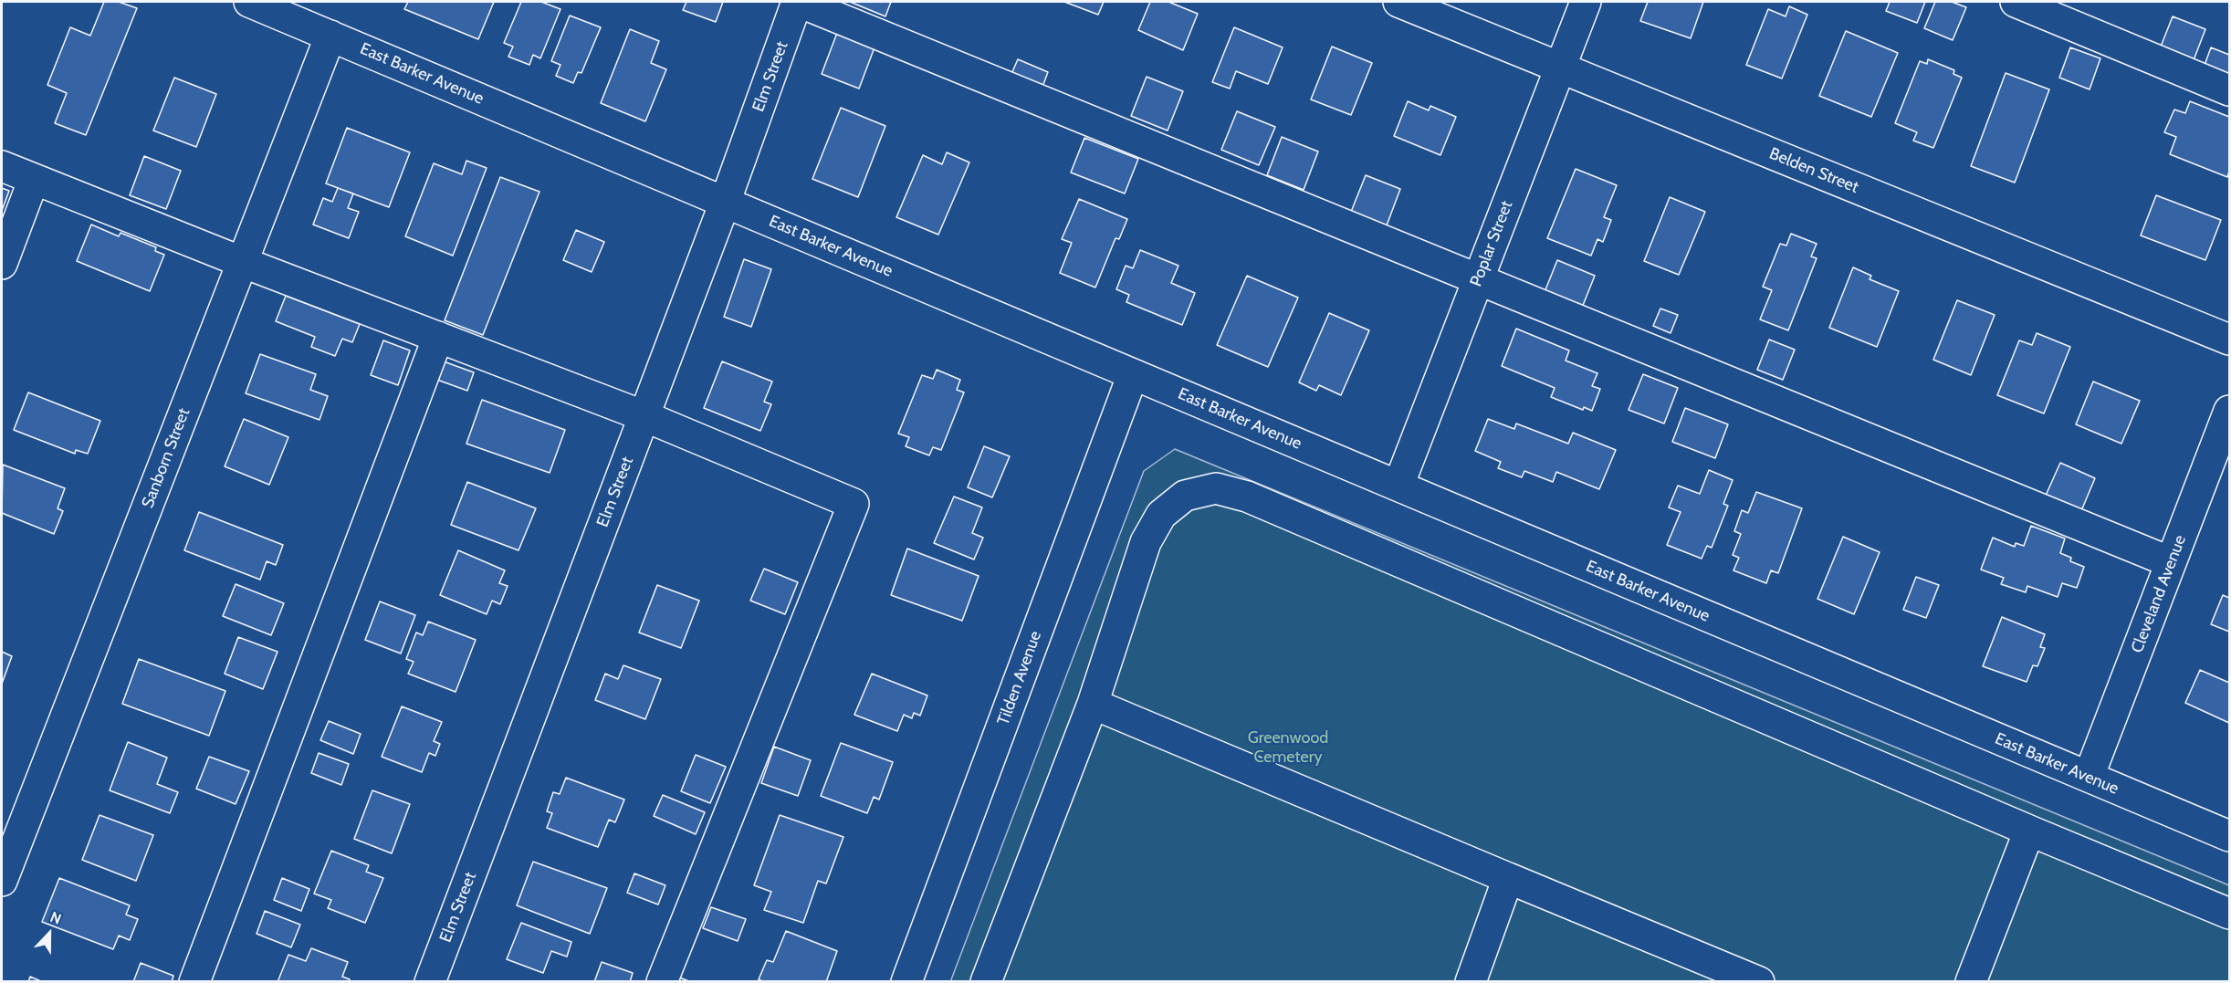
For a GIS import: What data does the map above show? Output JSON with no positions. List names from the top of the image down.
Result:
{
  "streets": {
    "street": [
      "East Barker Avenue",
      "Elm Street",
      "Belden Street",
      "Poplar Street",
      "Sanborn Street",
      "Cleveland Avenue",
      "Tilden Avenue"
    ]
  },
  "crossings": [
    ["East Barker Avenue", "Elm Street"],
    ["East Barker Avenue", "Poplar Street"],
    ["East Barker Avenue", "Sanborn Street"],
    ["East Barker Avenue", "Cleveland Avenue"],
    ["East Barker Avenue", "Tilden Avenue"],
    ["Belden Street", "Poplar Street"]
  ],
  "parks": ["Greenwood Cemetery"],
  "north": "top"
}
